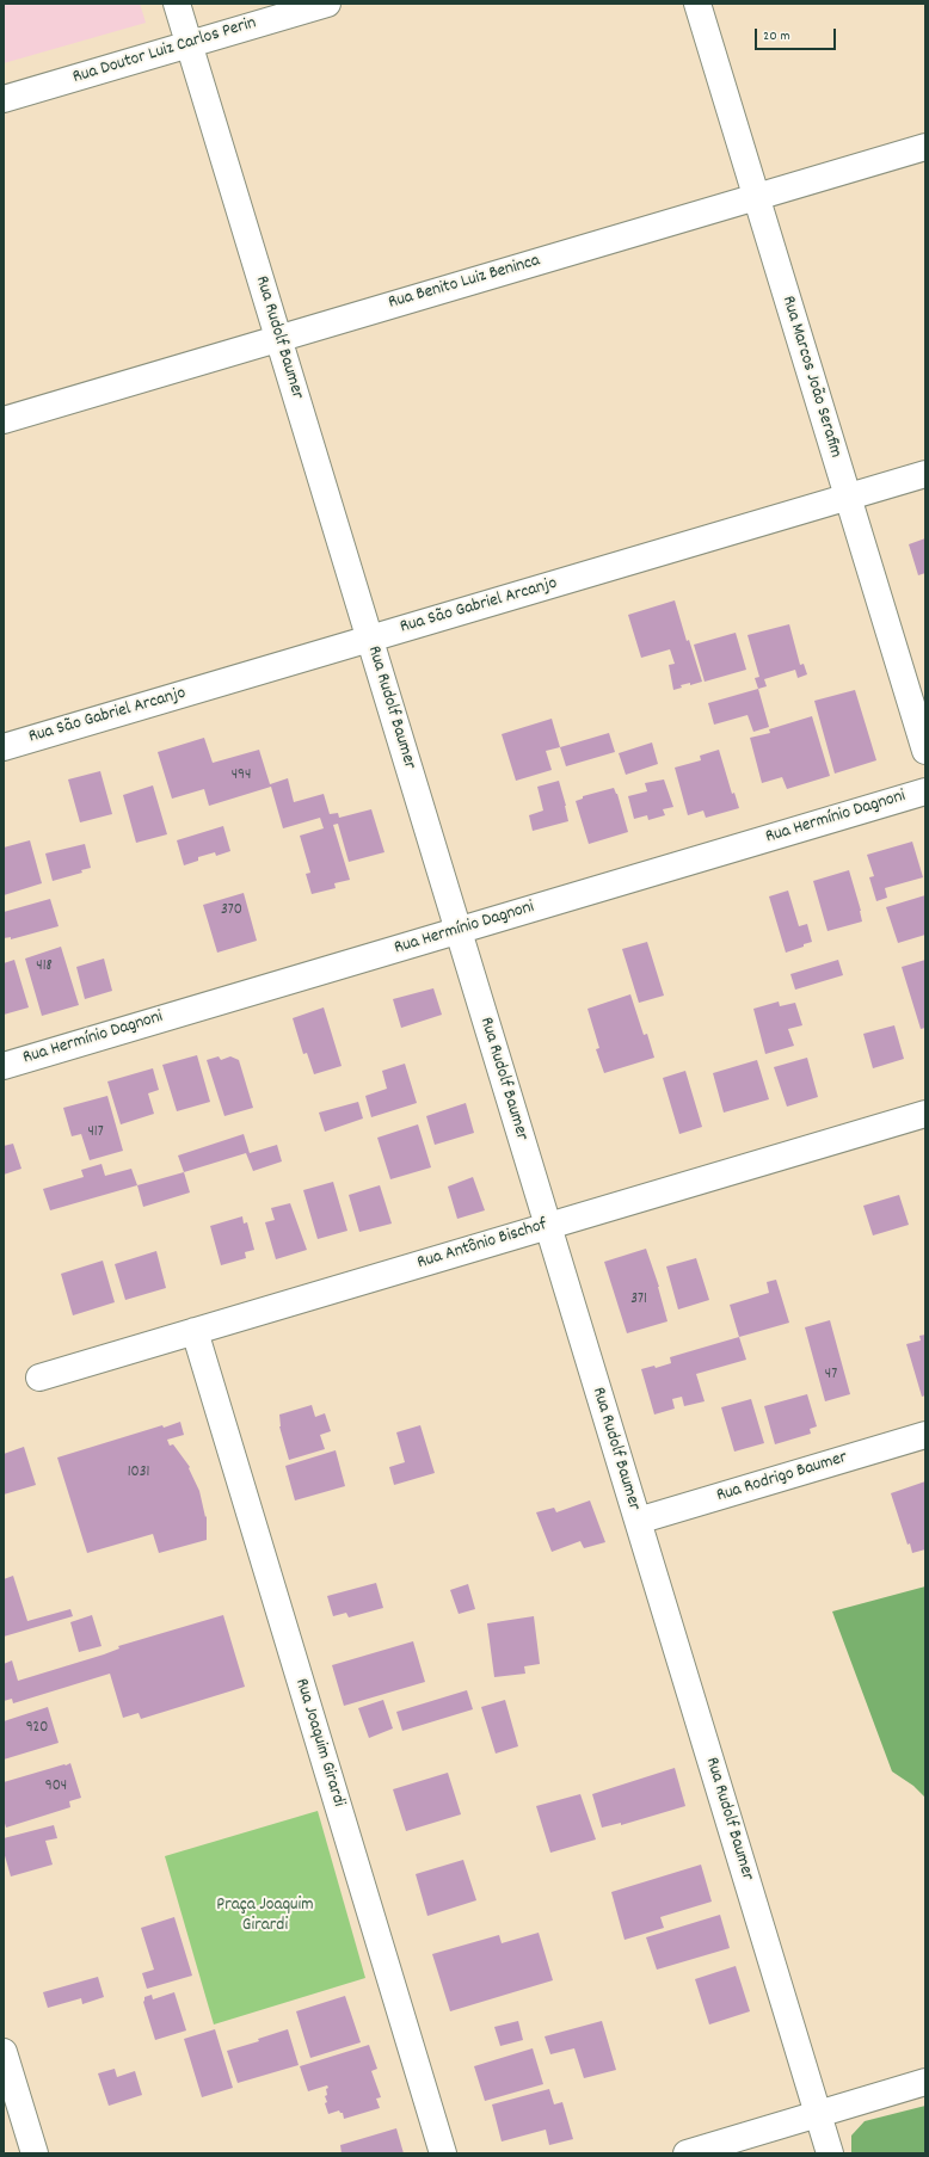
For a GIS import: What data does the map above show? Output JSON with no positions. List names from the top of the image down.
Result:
{
  "streets": {
    "street": [
      "Rua Doutor Luiz Carlos Perin",
      "Rua Benito Luiz Beninca",
      "Rua Rudolf Baumer",
      "Rua Marcos João Serafim",
      "Rua São Gabriel Arcanjo",
      "Rua Hermínio Dagnoni",
      "Rua Antônio Bischof",
      "Rua Rodrigo Baumer",
      "Rua Joaquim Girardi"
    ]
  },
  "crossings": [
    ["Rua Doutor Luiz Carlos Perin", "Rua Rudolf Baumer"],
    ["Rua Benito Luiz Beninca", "Rua Rudolf Baumer"],
    ["Rua Benito Luiz Beninca", "Rua Marcos João Serafim"],
    ["Rua Rudolf Baumer", "Rua São Gabriel Arcanjo"],
    ["Rua Rudolf Baumer", "Rua Hermínio Dagnoni"],
    ["Rua Rudolf Baumer", "Rua Antônio Bischof"],
    ["Rua Rudolf Baumer", "Rua Rodrigo Baumer"],
    ["Rua Marcos João Serafim", "Rua São Gabriel Arcanjo"],
    ["Rua Antônio Bischof", "Rua Joaquim Girardi"]
  ],
  "parks": ["Praça Joaquim Girardi"],
  "house_numbers": [
    "494",
    "370",
    "418",
    "417",
    "371",
    "47",
    "1031",
    "920",
    "904"
  ],
  "scale_bar": "20 m"
}
